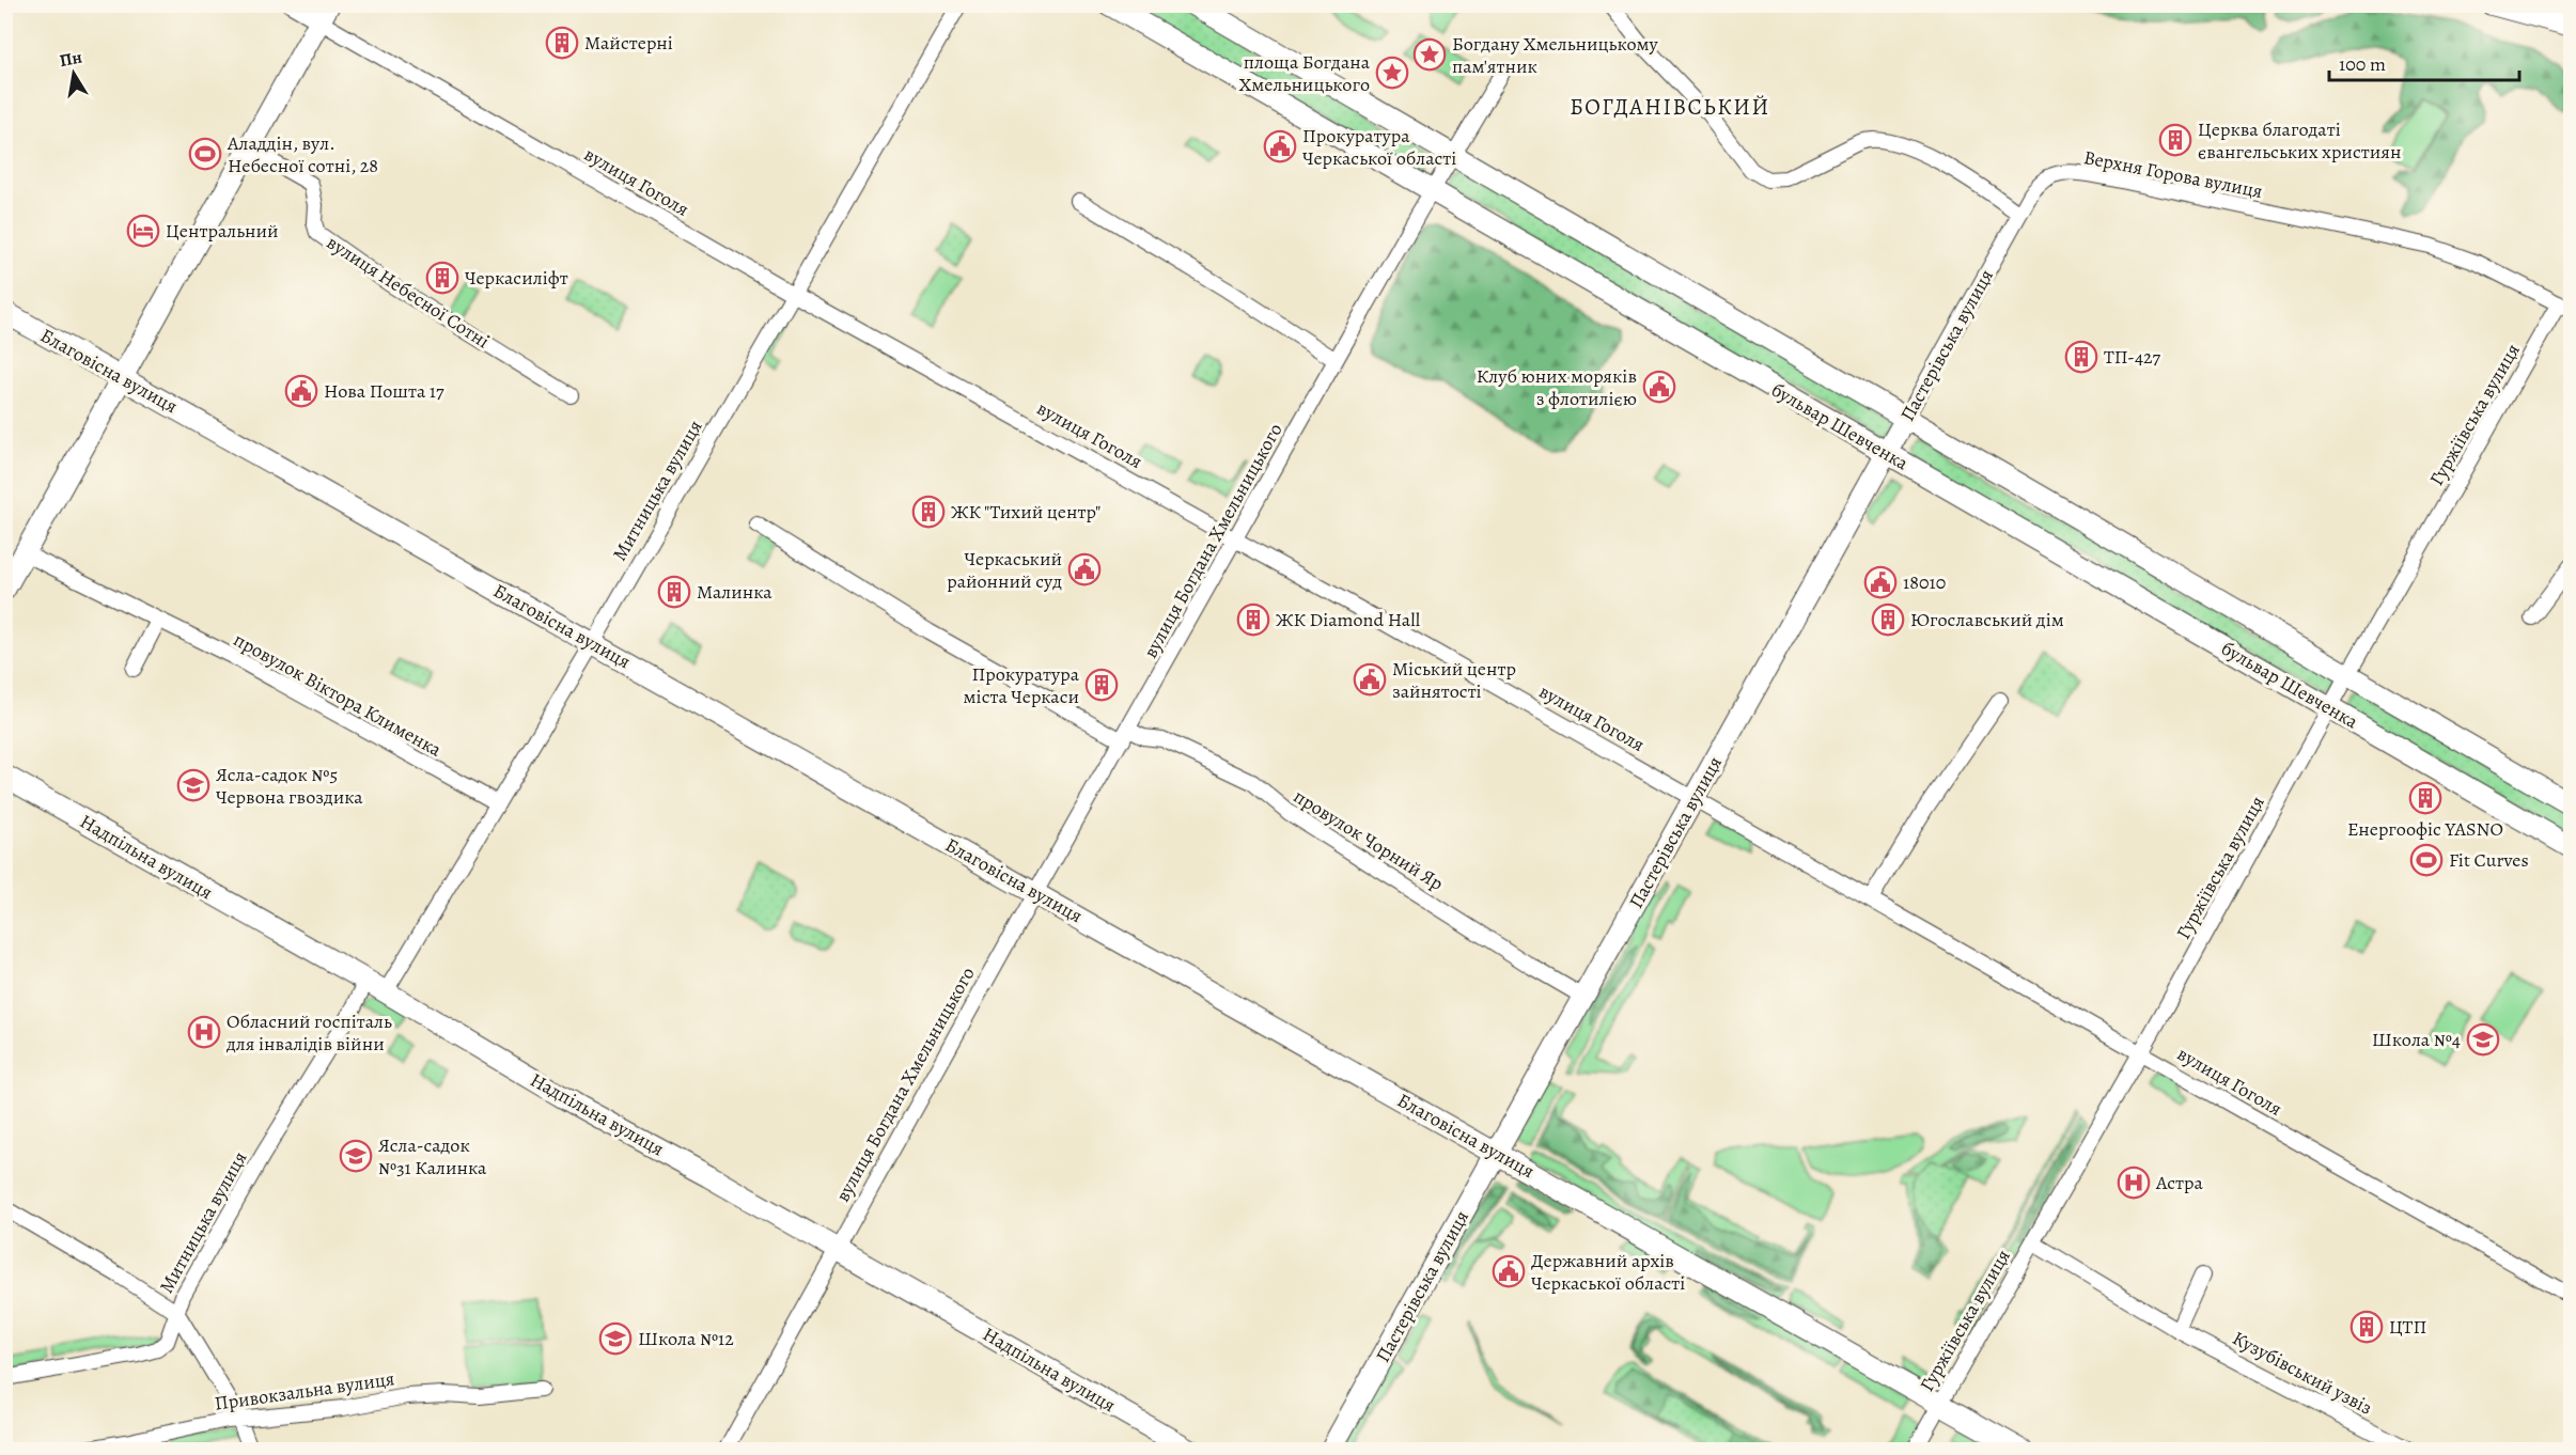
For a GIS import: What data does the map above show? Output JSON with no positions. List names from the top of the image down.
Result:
{
  "streets": {
    "main road": [
      "Пастерівська вулиця",
      "Благовісна вулиця",
      "бульвар Шевченка",
      "Надпільна вулиця"
    ],
    "street": [
      "Верхня Горова вулиця",
      "вулиця Гоголя",
      "вулиця Небесної Сотні",
      "Гуржіївська вулиця",
      "Митницька вулиця",
      "вулиця Богдана Хмельницького",
      "провулок Віктора Клименка",
      "провулок Чорний Яр",
      "Кузубівський узвіз",
      "Привокзальна вулиця"
    ]
  },
  "crossings": [
    ["Верхня Горова вулиця", "Пастерівська вулиця"],
    ["Верхня Горова вулиця", "Гуржіївська вулиця"],
    ["вулиця Гоголя", "Пастерівська вулиця"],
    ["вулиця Гоголя", "Гуржіївська вулиця"],
    ["вулиця Гоголя", "Митницька вулиця"],
    ["вулиця Гоголя", "вулиця Богдана Хмельницького"],
    ["Пастерівська вулиця", "Благовісна вулиця"],
    ["Пастерівська вулиця", "бульвар Шевченка"],
    ["Пастерівська вулиця", "провулок Чорний Яр"],
    ["Благовісна вулиця", "Гуржіївська вулиця"],
    ["Благовісна вулиця", "Митницька вулиця"],
    ["Благовісна вулиця", "вулиця Богдана Хмельницького"],
    ["Гуржіївська вулиця", "бульвар Шевченка"],
    ["Гуржіївська вулиця", "Кузубівський узвіз"],
    ["бульвар Шевченка", "вулиця Богдана Хмельницького"],
    ["Митницька вулиця", "провулок Віктора Клименка"],
    ["Митницька вулиця", "Надпільна вулиця"],
    ["вулиця Богдана Хмельницького", "провулок Чорний Яр"],
    ["вулиця Богдана Хмельницького", "Надпільна вулиця"]
  ],
  "districts": ["БОГДАНІВСЬКИЙ"],
  "places": {
    "building": [
      "Майстерні",
      "Церква благодаті євангельських християн",
      "Черкасиліфт",
      "ТП-427",
      "ЖК \"Тихий центр\"",
      "Малинка",
      "ЖК Diamond Hall",
      "Югославський дім",
      "Прокуратура міста Черкаси",
      "Енергоофіс YASNO",
      "ЦТП"
    ],
    "place": ["Богдану Хмельницькому пам'ятник", "площа Богдана Хмельницького"],
    "public building": [
      "Прокуратура Черкаської області",
      "Клуб юних моряків з флотилією",
      "Нова Пошта 17",
      "Черкаський районний суд",
      "18010",
      "Міський центр зайнятості",
      "Державний архів Черкаської області"
    ],
    "sports": ["Аладдін, вул. Небесної сотні, 28", "Fit Curves"],
    "hotel": ["Центральний"],
    "school or university": [
      "Ясла-садок №5 Червона гвоздика",
      "Школа №4",
      "Ясла-садок №31 Калинка",
      "Школа №12"
    ],
    "hospital": ["Обласний госпіталь для інвалідів війни", "Астра"]
  },
  "scale_bar": "100 m",
  "north": "top"
}
